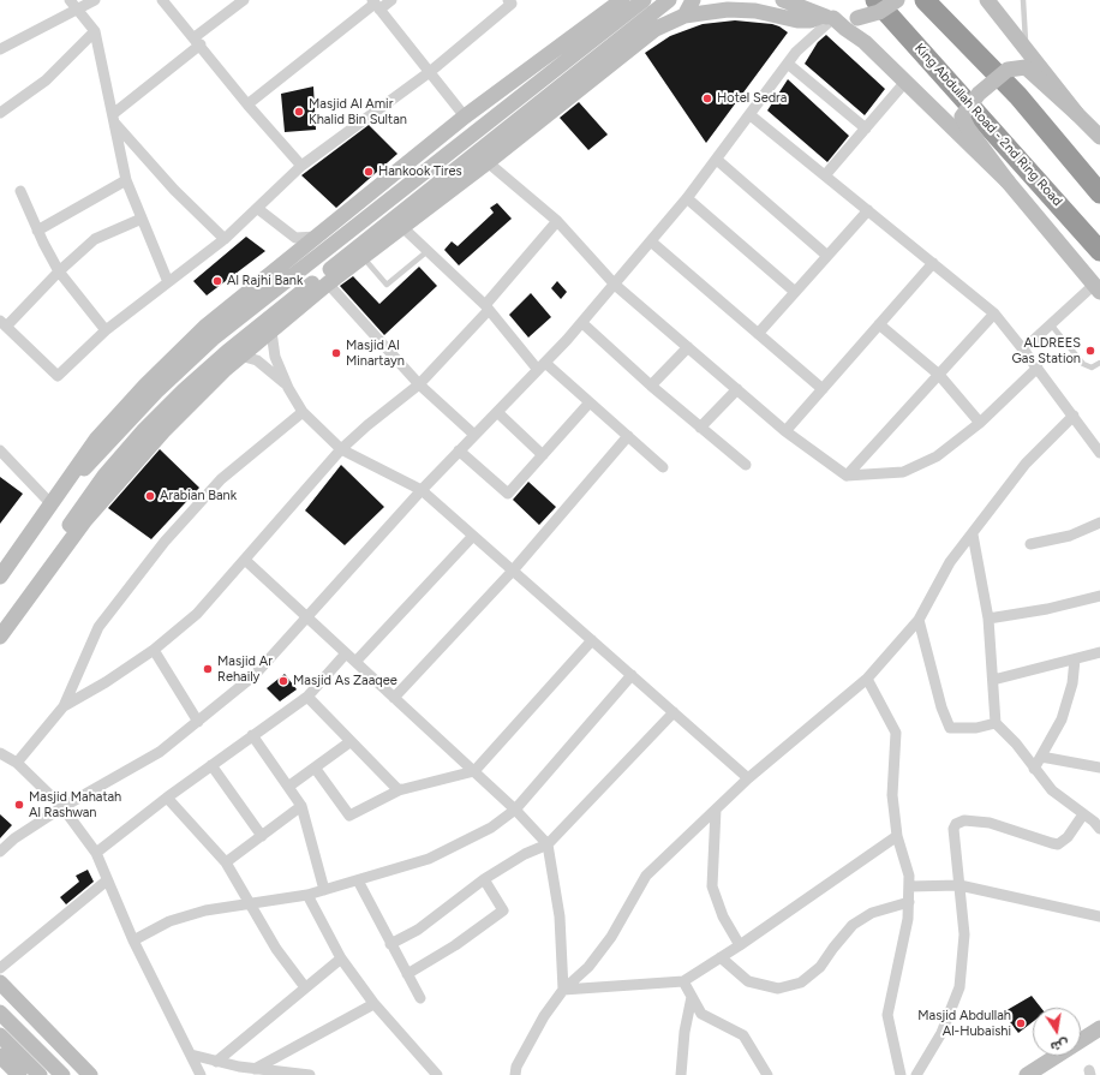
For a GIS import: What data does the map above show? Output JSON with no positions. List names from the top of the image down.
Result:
{
  "streets": {
    "highway": ["King Abdullah Road - 2nd Ring Road"]
  },
  "places": [
    "Hotel Sedra",
    "Masjid Al Amir Khalid Bin Sultan",
    "Hankook Tires",
    "Al Rajhi Bank",
    "ALDREES Gas Station",
    "Masjid Al Minartayn",
    "Arabian Bank",
    "Masjid Ar Rehaily",
    "Masjid As Zaaqee",
    "Masjid Mahatah Al Rashwan",
    "Masjid Abdullah Al-Hubaishi"
  ],
  "north": "bottom"
}
